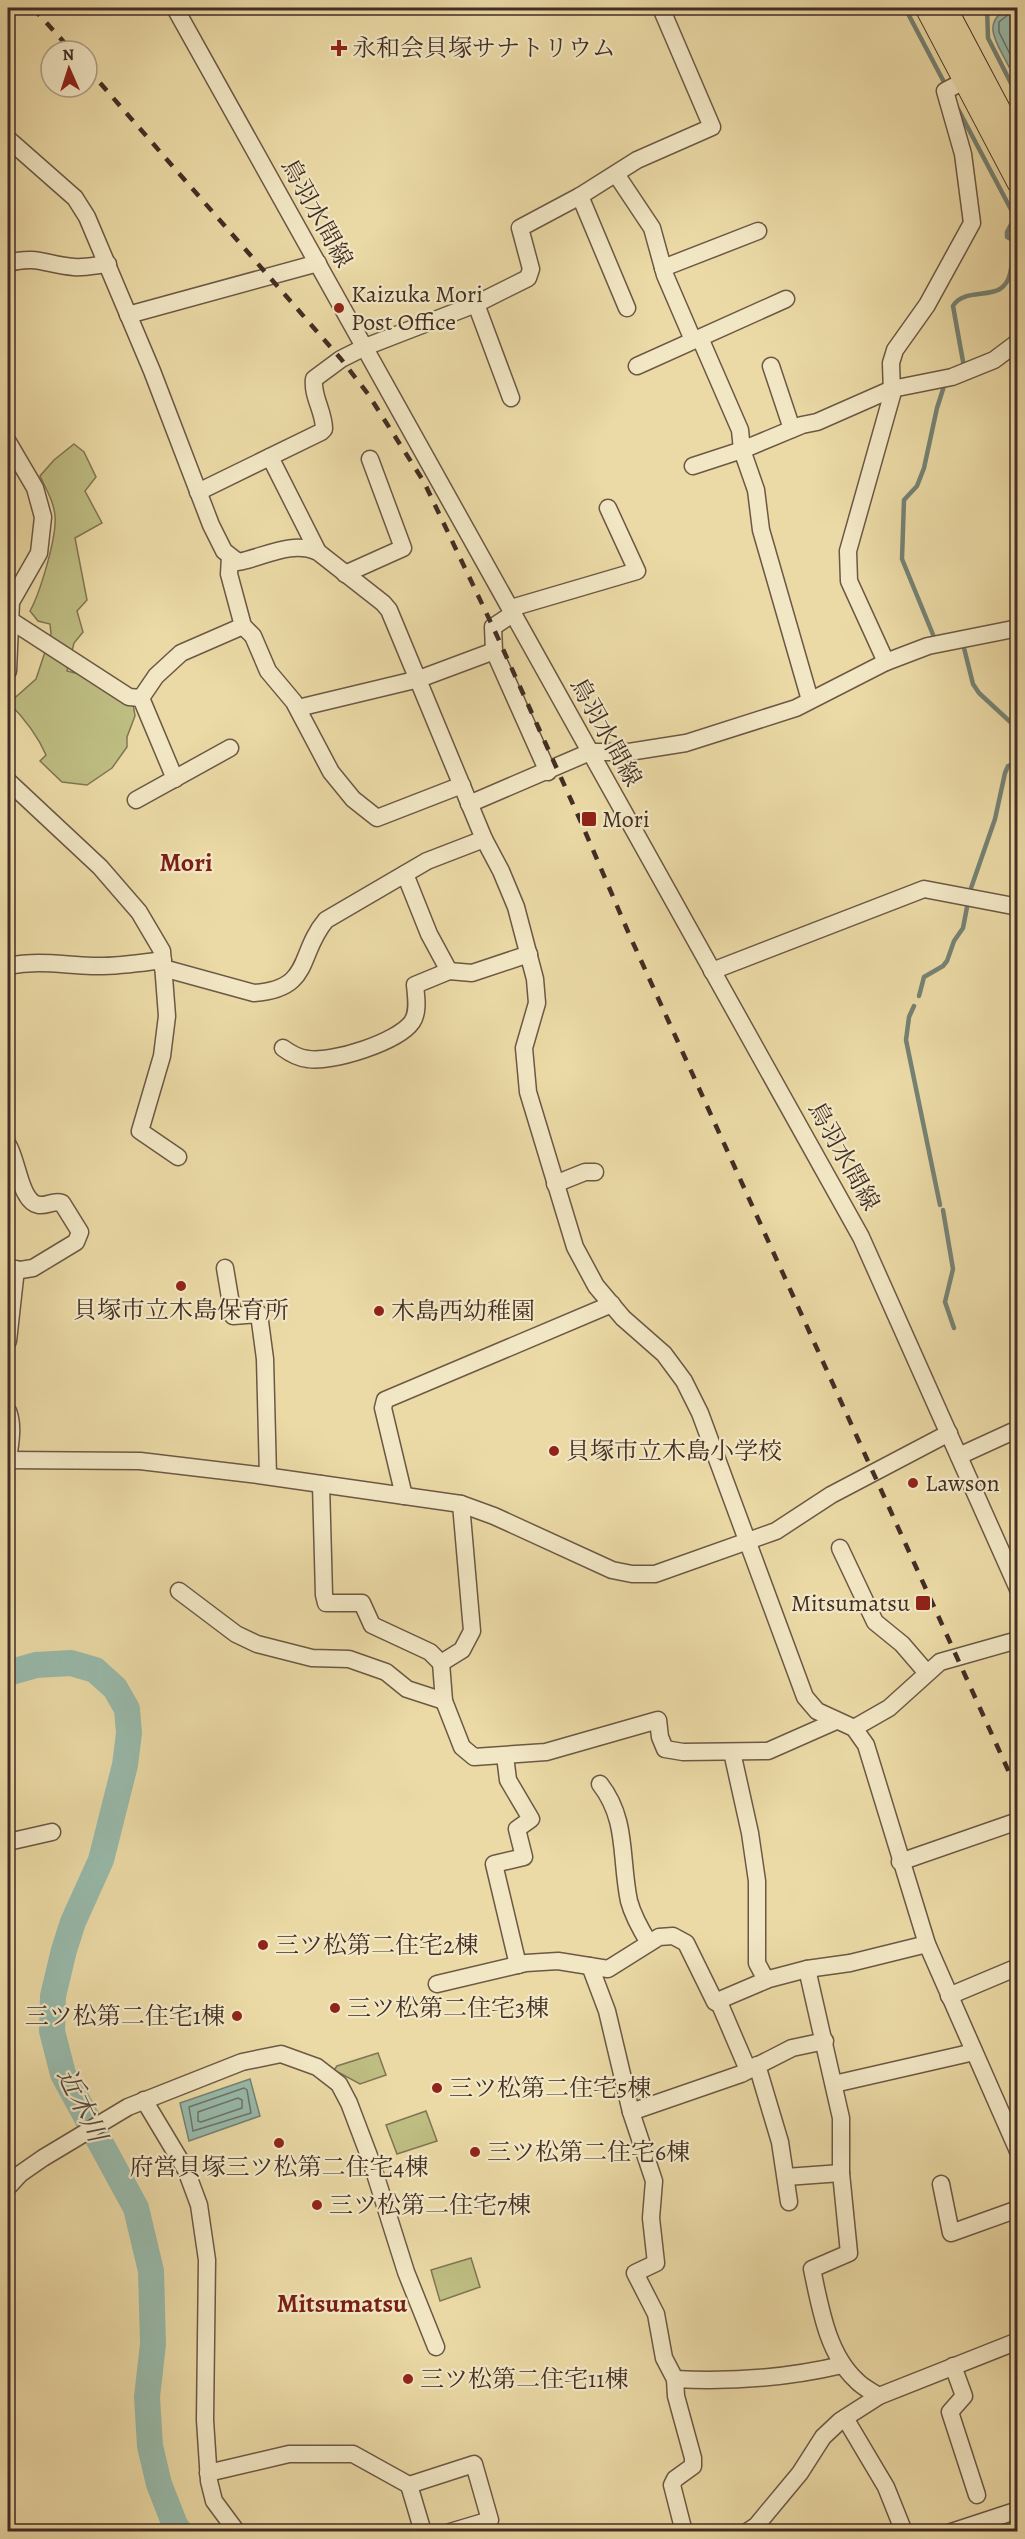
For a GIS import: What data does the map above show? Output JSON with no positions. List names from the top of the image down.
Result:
{
  "streets": {
    "street": ["鳥羽水間線"]
  },
  "districts": ["Mori", "Mitsumatsu"],
  "water": ["近木川"],
  "places": {
    "health": ["永和会貝塚サナトリウム"],
    "other": [
      "Kaizuka Mori Post Office",
      "貝塚市立木島保育所",
      "木島西幼稚園",
      "貝塚市立木島小学校",
      "Lawson",
      "三ツ松第二住宅2棟",
      "三ツ松第二住宅3棟",
      "三ツ松第二住宅1棟",
      "三ツ松第二住宅5棟",
      "府営貝塚三ツ松第二住宅4棟",
      "三ツ松第二住宅6棟",
      "三ツ松第二住宅7棟",
      "三ツ松第二住宅11棟"
    ],
    "transit": ["Mori", "Mitsumatsu"]
  },
  "north": "top"
}
